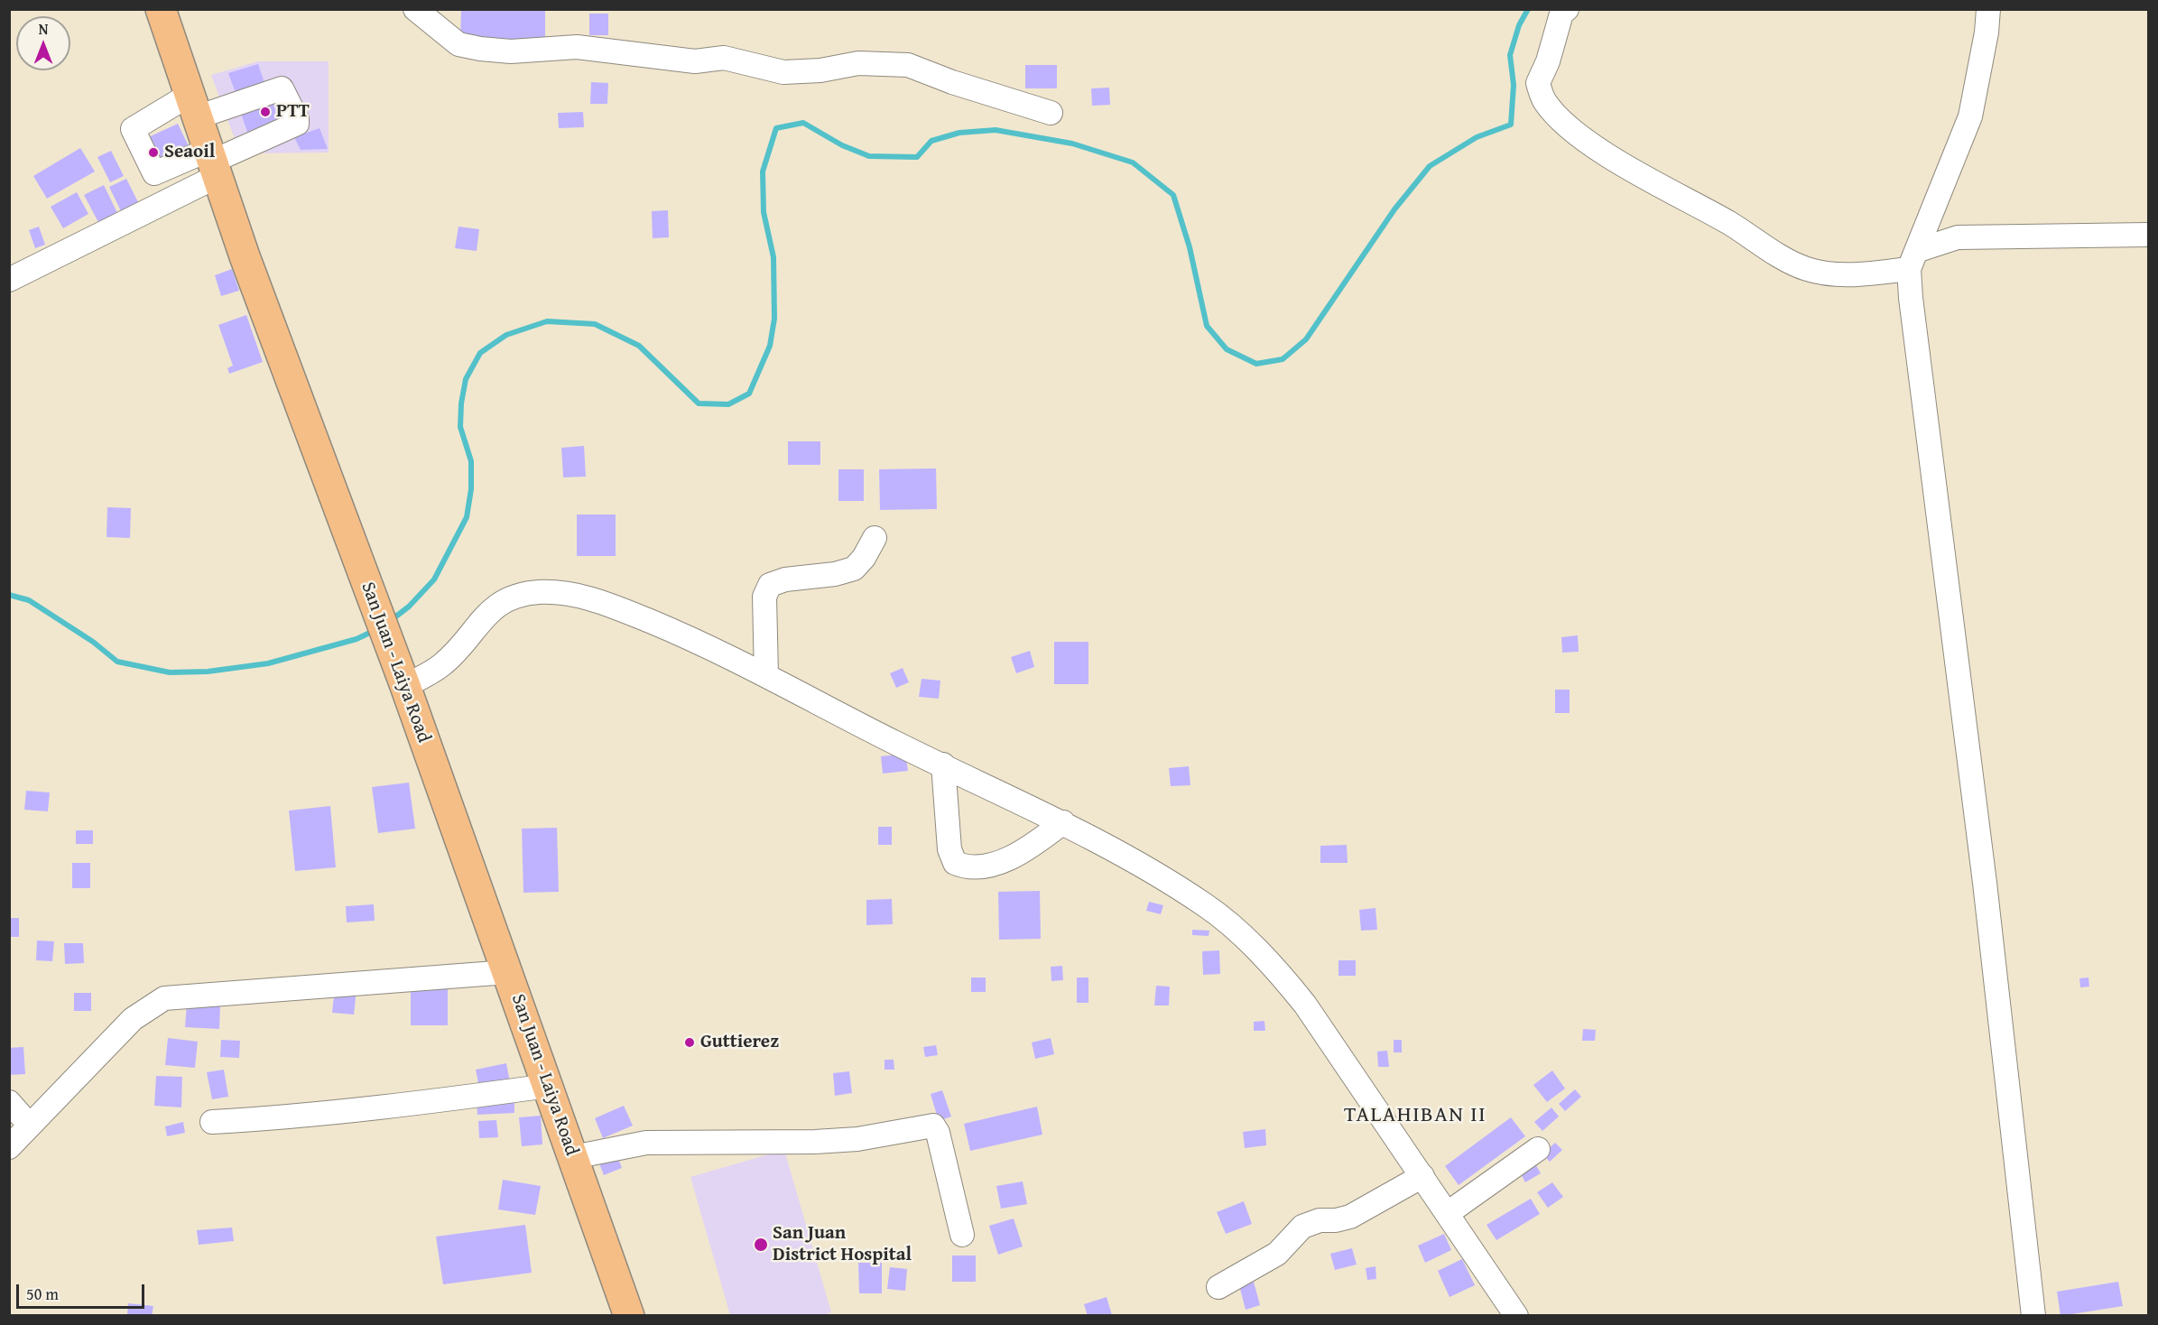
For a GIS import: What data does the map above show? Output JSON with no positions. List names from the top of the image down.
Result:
{
  "streets": {
    "main road": ["San Juan - Laiya Road"]
  },
  "districts": ["TALAHIBAN II"],
  "places": [
    "PTT",
    "Seaoil",
    "Guttierez",
    "San Juan District Hospital"
  ],
  "scale_bar": "50 m",
  "north": "top"
}
